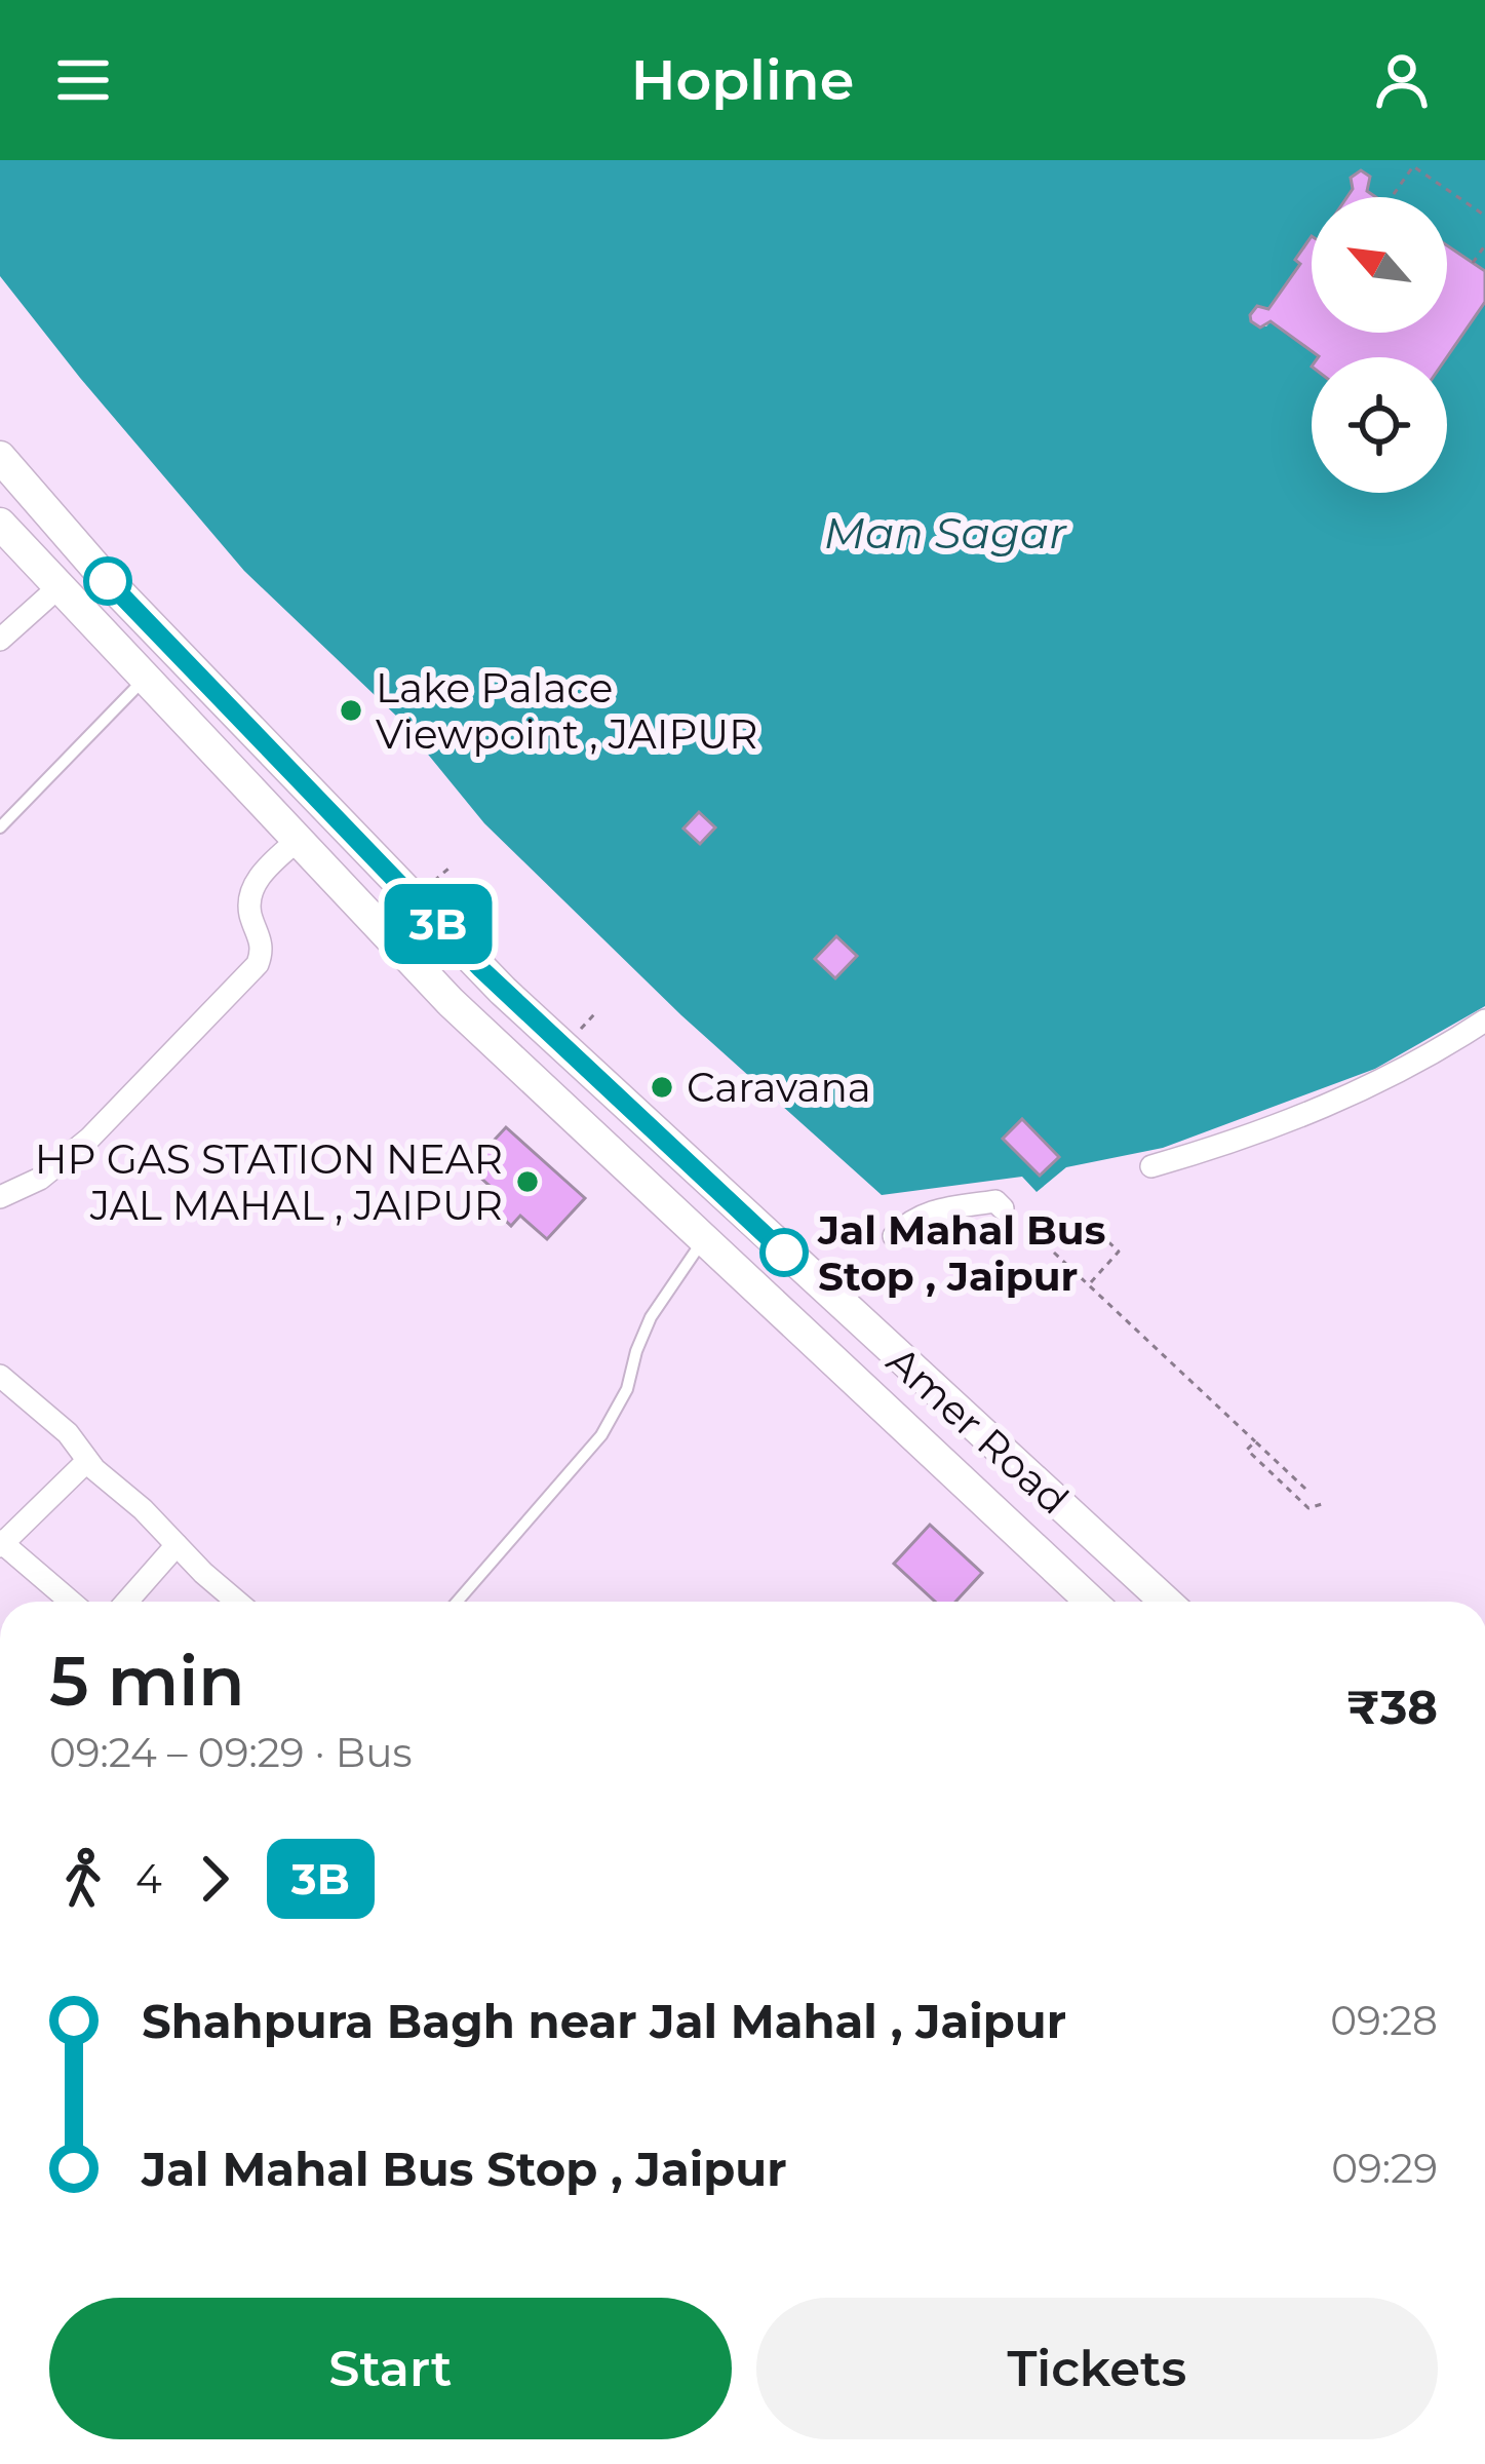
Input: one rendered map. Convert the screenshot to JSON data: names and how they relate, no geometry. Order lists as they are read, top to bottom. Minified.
{"streets":{"main road":["Amer Road"]},"water":["Man Sagar"],"places":["Lake Palace Viewpoint , JAIPUR","Caravana","HP GAS STATION NEAR JAL MAHAL , JAIPUR","Jal Mahal Bus Stop , Jaipur"],"lines":["bus line 3B"],"north":"top left","page":{"header":"Hopline","on_map":"3B","heading":["5 min","09:24 – 09:29 · Bus","₹38"],"legs":["4","3B"],"list":[{"name":"Shahpura Bagh near Jal Mahal , Jaipur","value":"09:28"},{"name":"Jal Mahal Bus Stop , Jaipur","value":"09:29"}],"buttons":["Start","Tickets"]}}
